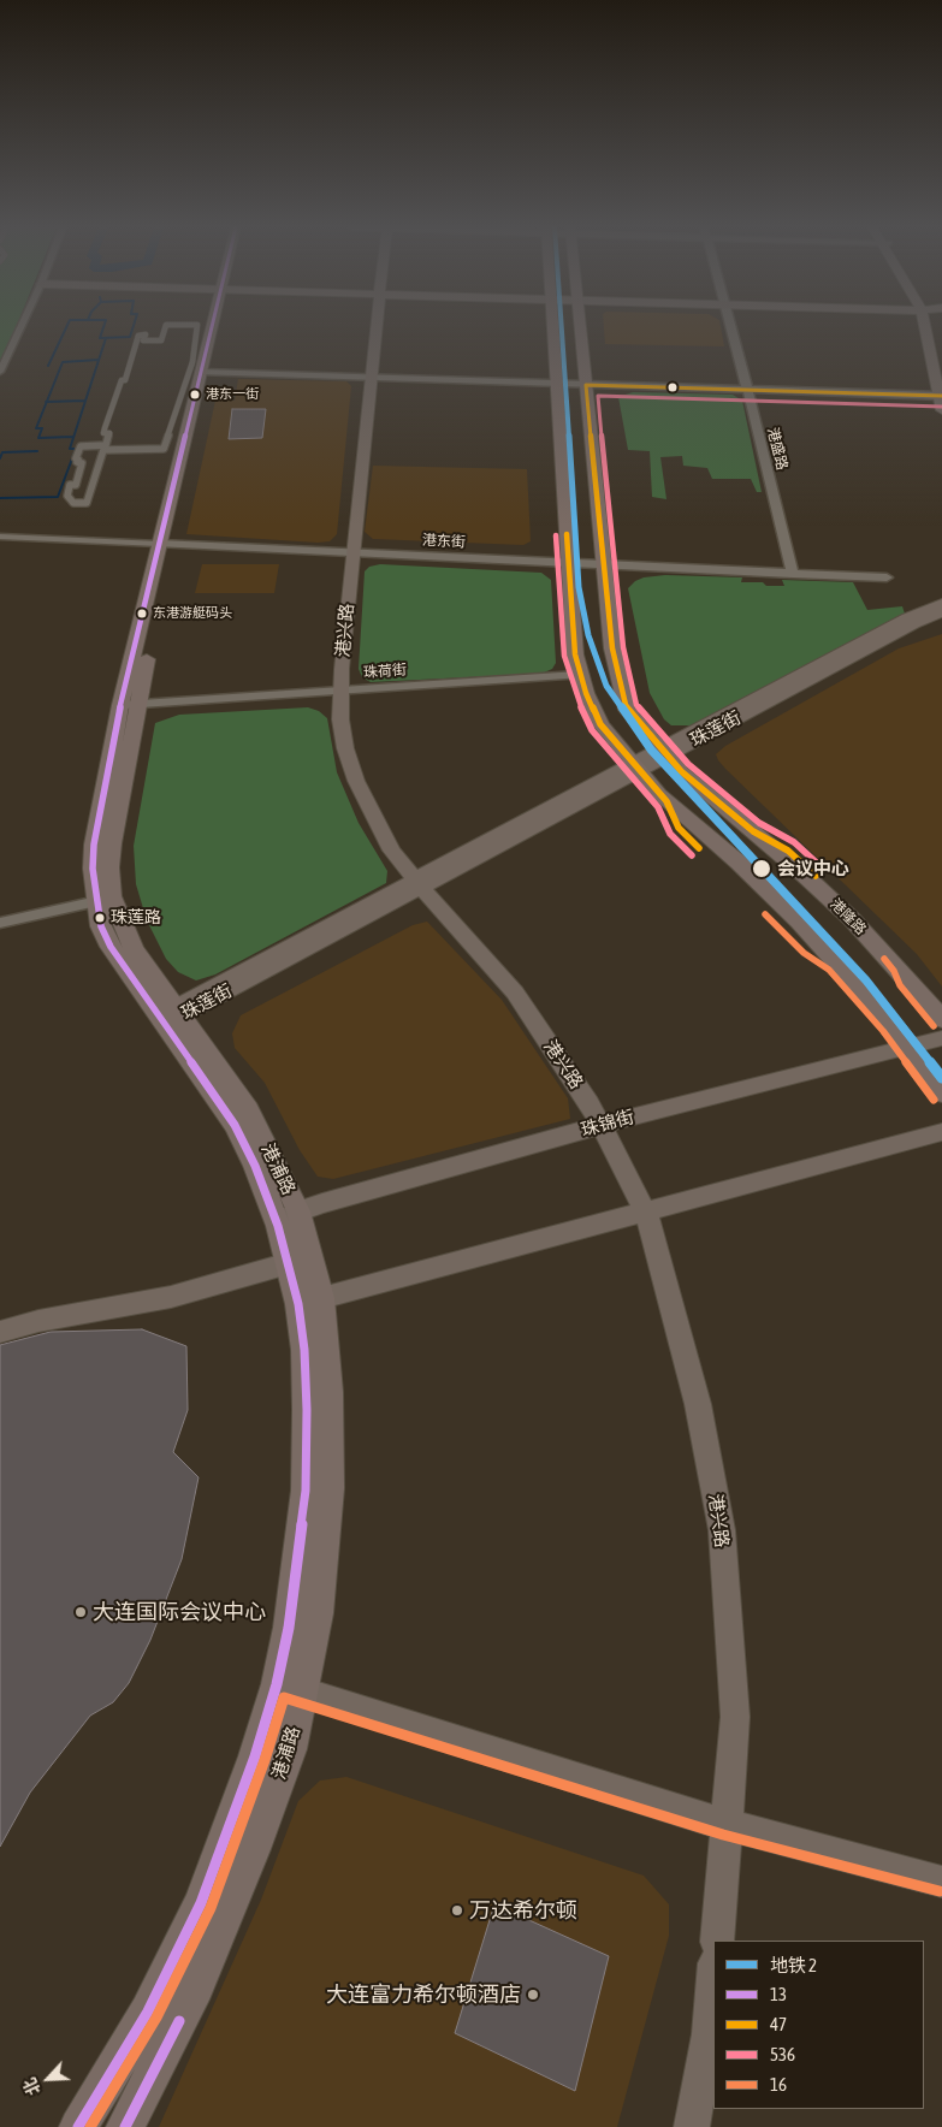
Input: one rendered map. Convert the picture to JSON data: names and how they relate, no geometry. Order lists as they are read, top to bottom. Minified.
{"streets":{"main road":["港兴路","珠莲街","港隆路","珠锦街","港浦路"],"street":["港盛路","港东街","珠荷街"]},"crossings":[["港盛路","港东街"],["港东街","港兴路"],["港东街","港隆路"],["港东街","港浦路"],["港兴路","珠荷街"],["港兴路","珠莲街"],["港兴路","珠锦街"],["珠荷街","港浦路"],["珠莲街","港隆路"],["珠莲街","港浦路"],["珠锦街","港浦路"]],"places":["港东一街","东港游艇码头","会议中心","珠莲路","大连国际会议中心","万达希尔顿","大连富力希尔顿酒店"],"lines":["metro line 2","transit line 13","transit line 47","transit line 536","transit line 16"],"legend":["地铁 2","13","47","536","16"],"north":"bottom left"}
